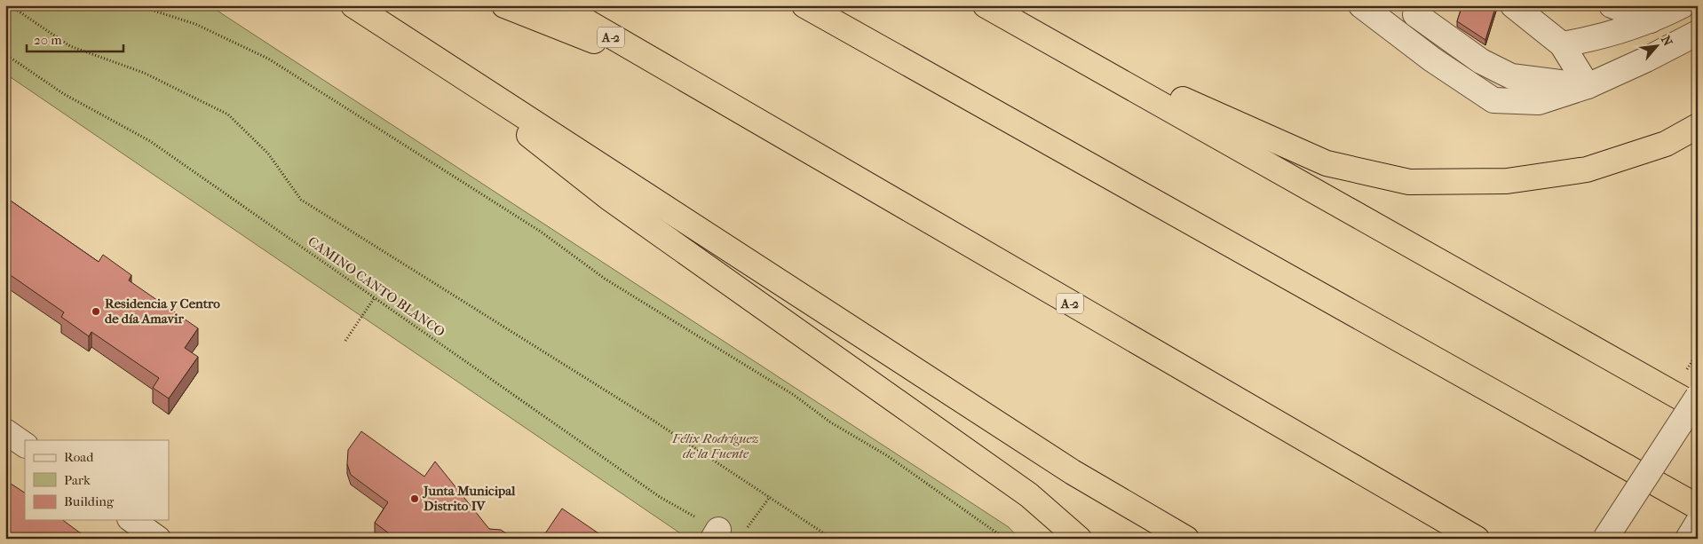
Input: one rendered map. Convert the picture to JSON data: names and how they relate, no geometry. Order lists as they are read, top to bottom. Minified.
{"streets":{"highway":["A-2"],"path":["CAMINO CANTO BLANCO"]},"parks":["Félix Rodríguez de la Fuente"],"places":["Residencia y Centro de día Amavir","Junta Municipal Distrito IV"],"legend":["Road","Park","Building"],"scale_bar":"20 m","north":"top right"}
